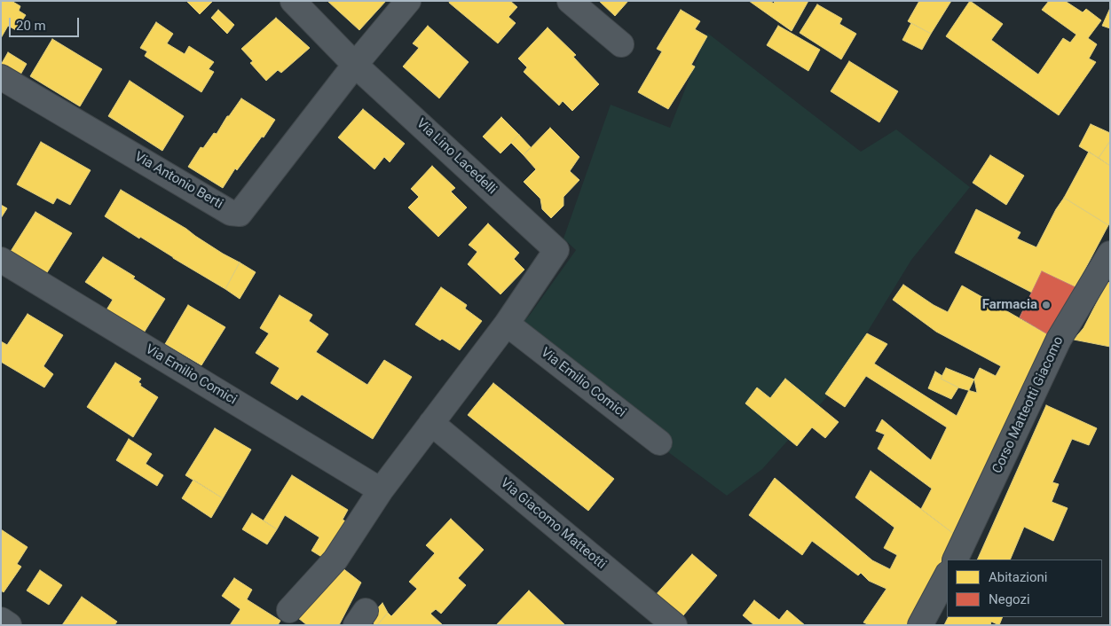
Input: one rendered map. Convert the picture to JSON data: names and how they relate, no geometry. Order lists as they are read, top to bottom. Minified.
{"streets":{"street":["Via Lino Lacedelli","Via Antonio Berti","Via Emilio Comici","Corso Matteotti Giacomo","Via Giacomo Matteotti"]},"crossings":[["Via Lino Lacedelli","Via Antonio Berti"],["Via Lino Lacedelli","Via Emilio Comici"]],"places":["Farmacia"],"legend":["Abitazioni","Negozi"],"scale_bar":"20 m"}
